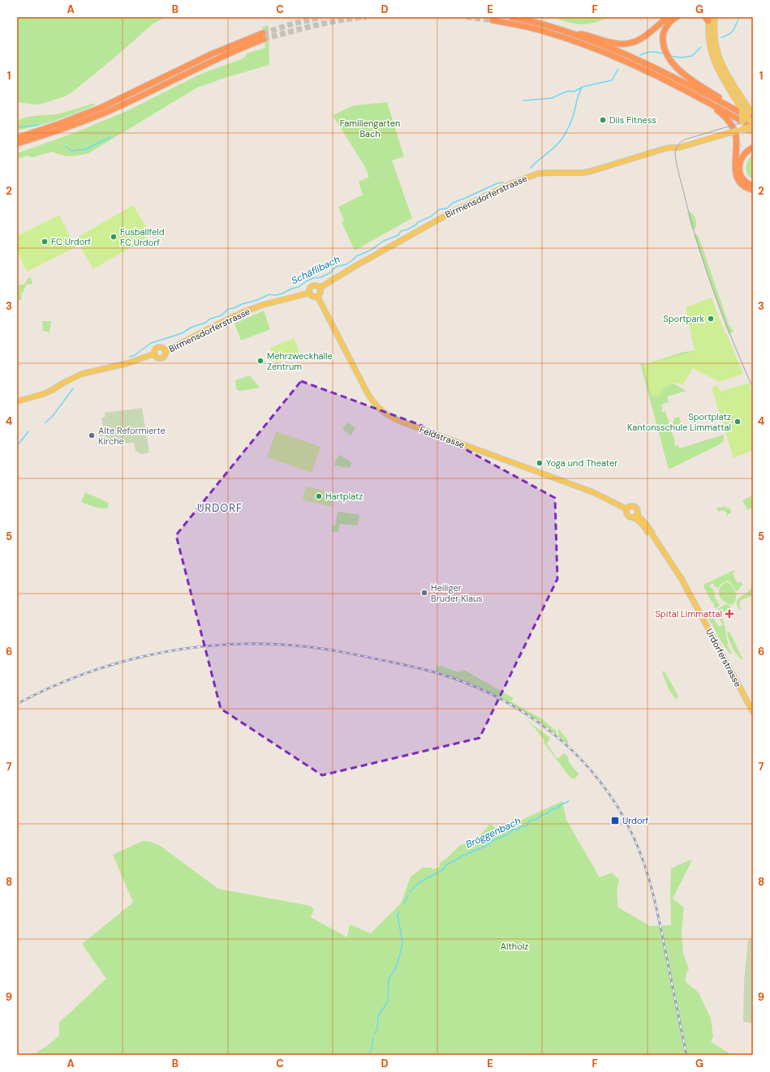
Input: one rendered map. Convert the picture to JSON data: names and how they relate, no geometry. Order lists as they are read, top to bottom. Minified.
{"streets":{"main road":["Birmensdorferstrasse","Feldstrasse","Urdorferstrasse"]},"crossings":[["Birmensdorferstrasse","Feldstrasse"],["Feldstrasse","Urdorferstrasse"]],"districts":["URDORF"],"water":["Schäflibach","Bröggenbach"],"parks":["Familiengarten Bach","Altholz"],"places":{"other":["Diis Fitness","Fusballfeld FC Urdorf","FC Urdorf","Sportpark","Mehrzweckhalle Zentrum","Sportplatz Kantonsschule Limmattal","Alte Reformierte Kirche","Yoga und Theater","Hartplatz","Heiliger Bruder Klaus"],"health":["Spital Limmattal"],"transit":["Urdorf"]},"grid":{"columns":["A","B","C","D","E","F","G"],"rows":["1","2","3","4","5","6","7","8","9"]}}
